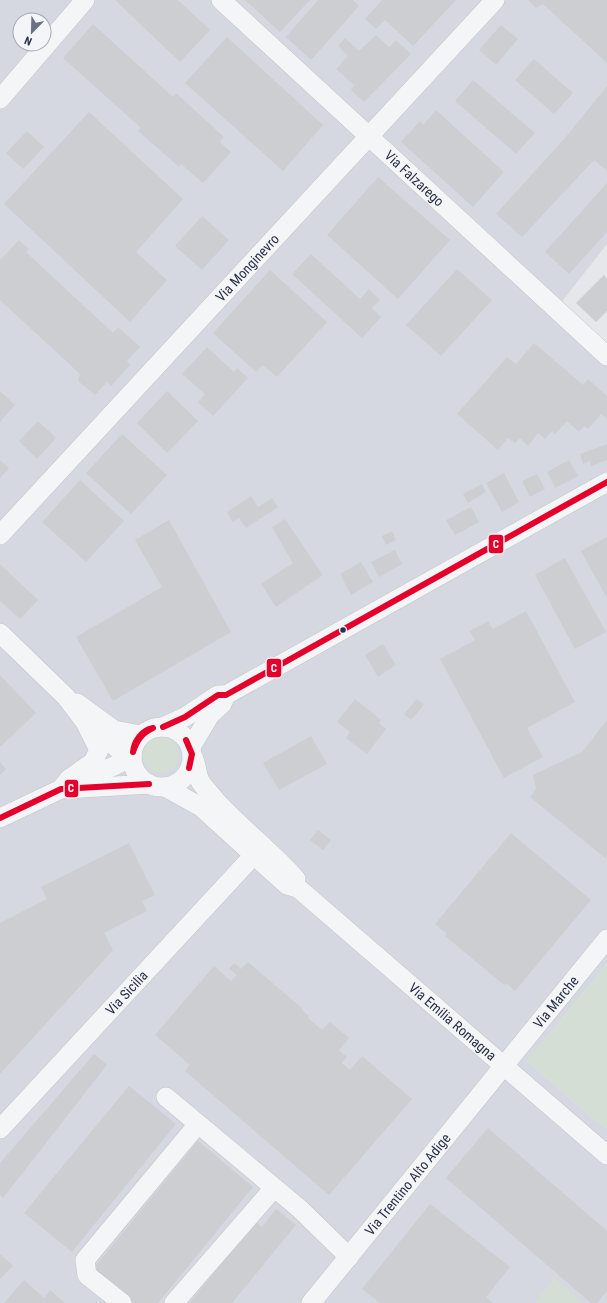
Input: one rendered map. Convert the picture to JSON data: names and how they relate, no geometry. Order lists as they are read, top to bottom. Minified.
{"streets":{"street":["Via Falzarego","Via Monginevro","Via Sicilia","Via Marche","Via Emilia Romagna","Via Trentino Alto Adige"]},"crossings":[["Via Falzarego","Via Monginevro"],["Via Sicilia","Via Emilia Romagna"],["Via Marche","Via Emilia Romagna"],["Via Marche","Via Trentino Alto Adige"],["Via Emilia Romagna","Via Trentino Alto Adige"]],"lines":["transit line C"],"north":"bottom left"}
